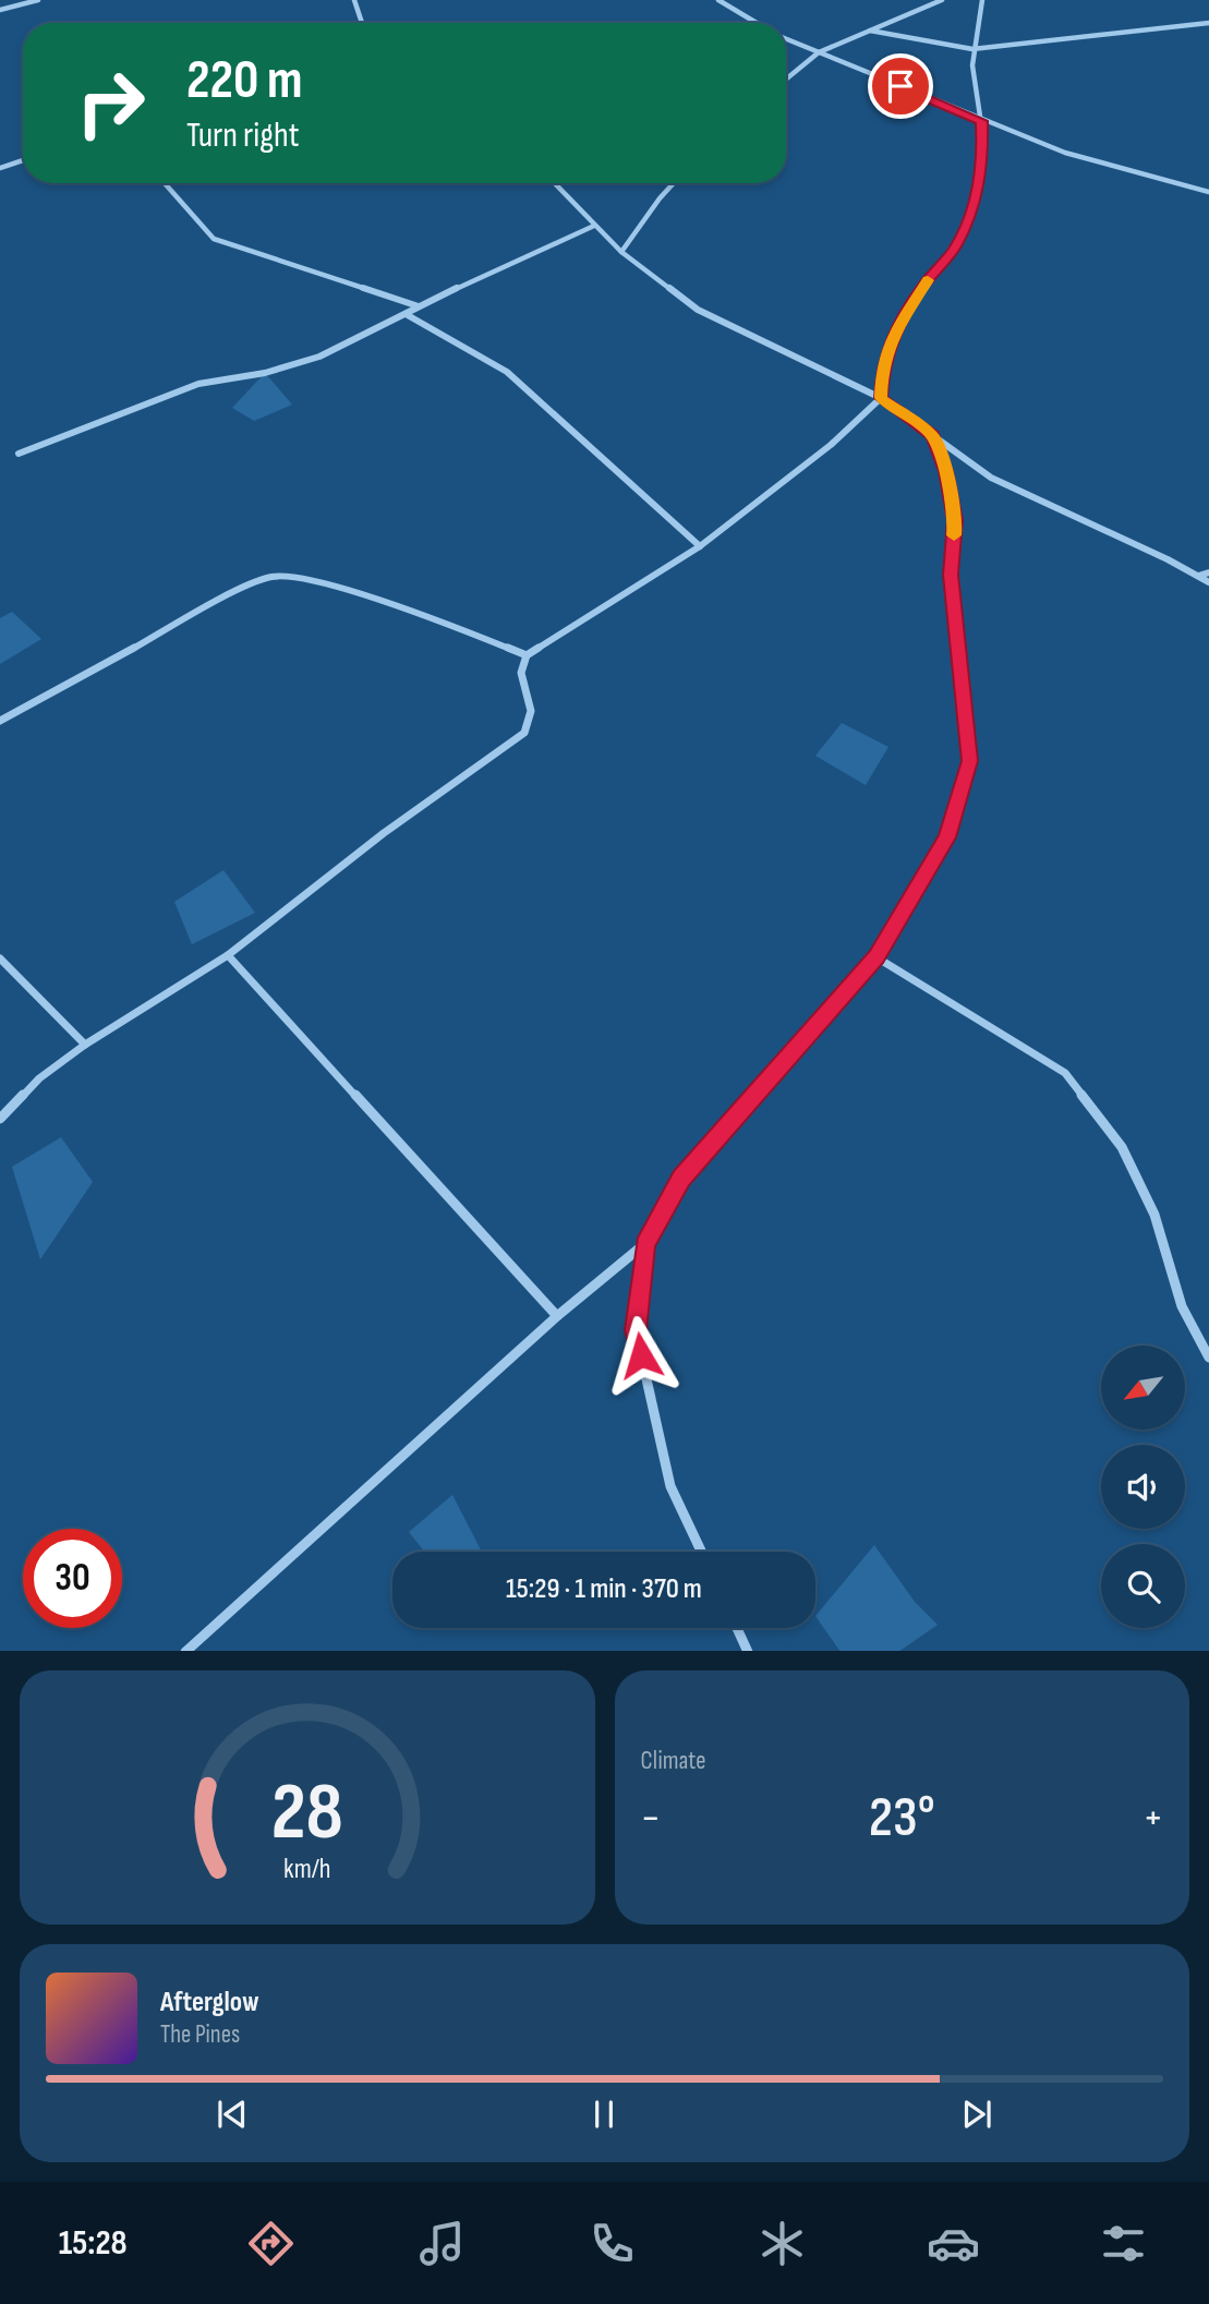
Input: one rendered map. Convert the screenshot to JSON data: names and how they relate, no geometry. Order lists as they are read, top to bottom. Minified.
{"north":"bottom left","page":{"turn":["220 m","Turn right"],"limit":"30","trip":"15:29 · 1 min · 370 m","tile":"Climate","heat":["−","23°","+"],"song":["Afterglow","The Pines"],"tabs":"15:28","gauge":["28","km/h"]}}
